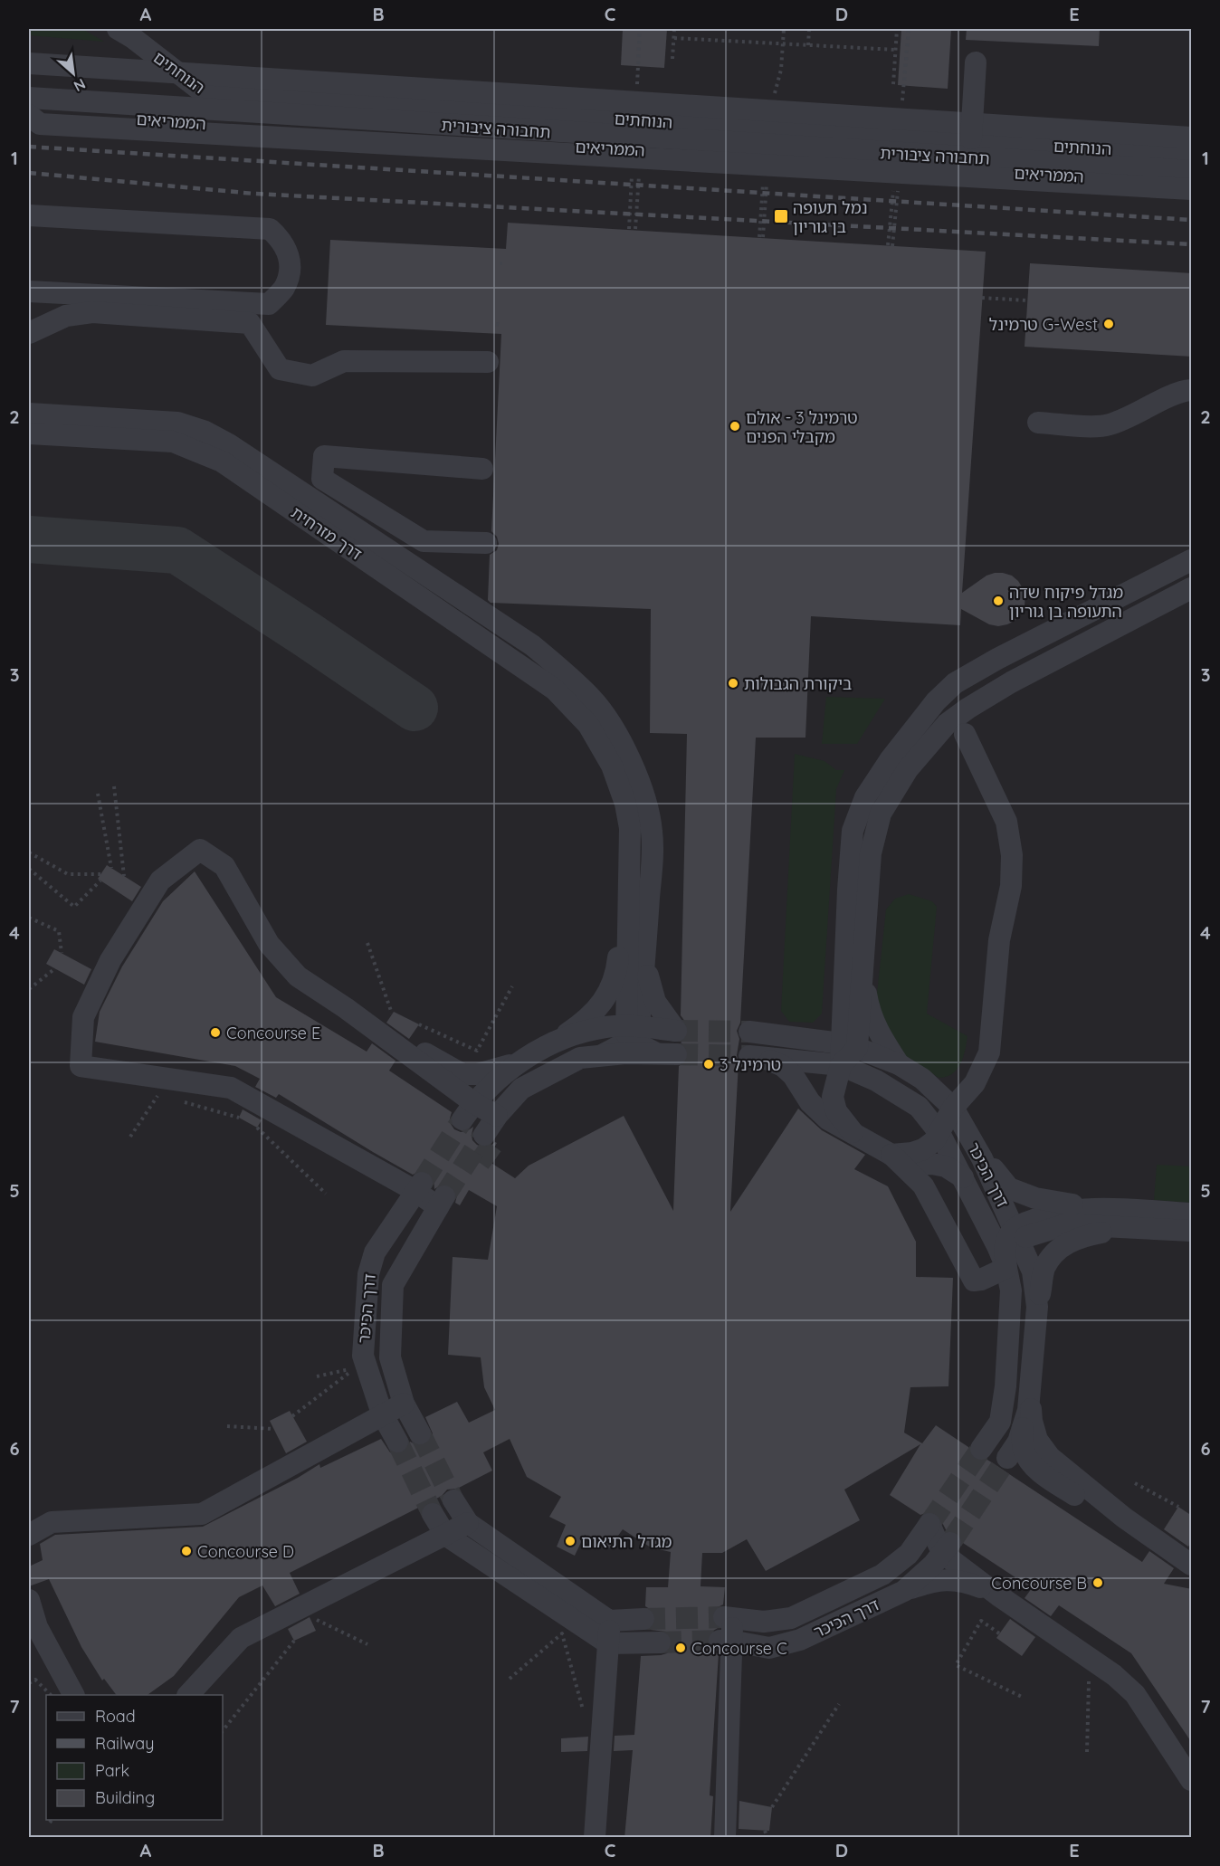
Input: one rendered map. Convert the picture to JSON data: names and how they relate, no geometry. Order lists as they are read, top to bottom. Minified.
{"streets":{"street":["הנוחתים","הממריאים","תחבורה ציבורית","דרך מזרחית","דרך הכיכר"]},"places":{"transit":["נמל תעופה בן גוריון"],"other":["טרמינל G-West","טרמינל 3 - אולם מקבלי הפנים","מגדל פיקוח שדה התעופה בן גוריון","ביקורת הגבולות","Concourse E","טרמינל 3","מגדל התיאום","Concourse D","Concourse B","Concourse C"]},"legend":["Road","Railway","Park","Building"],"north":"bottom right","grid":{"columns":["A","B","C","D","E"],"rows":["1","2","3","4","5","6","7"]}}
